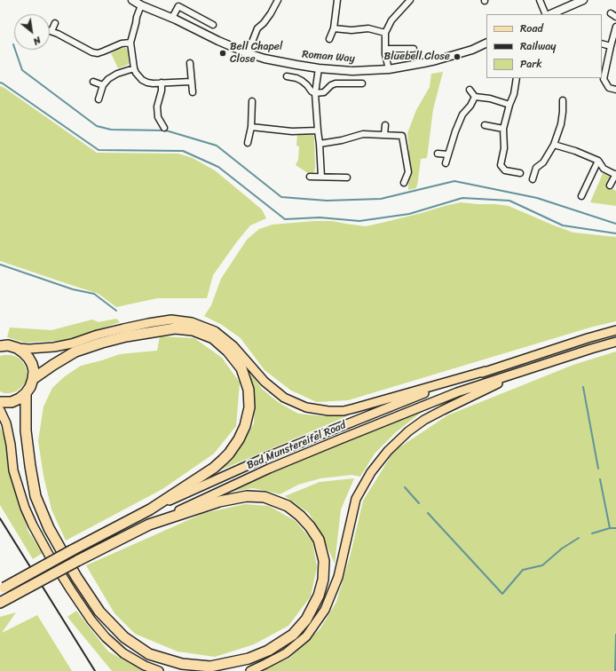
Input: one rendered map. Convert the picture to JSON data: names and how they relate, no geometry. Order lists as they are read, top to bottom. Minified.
{"streets":{"highway":["Bad Munstereifel Road"],"street":["Roman Way"]},"places":["Bell Chapel Close","Bluebell Close"],"legend":["Road","Railway","Park"],"north":"bottom right"}
